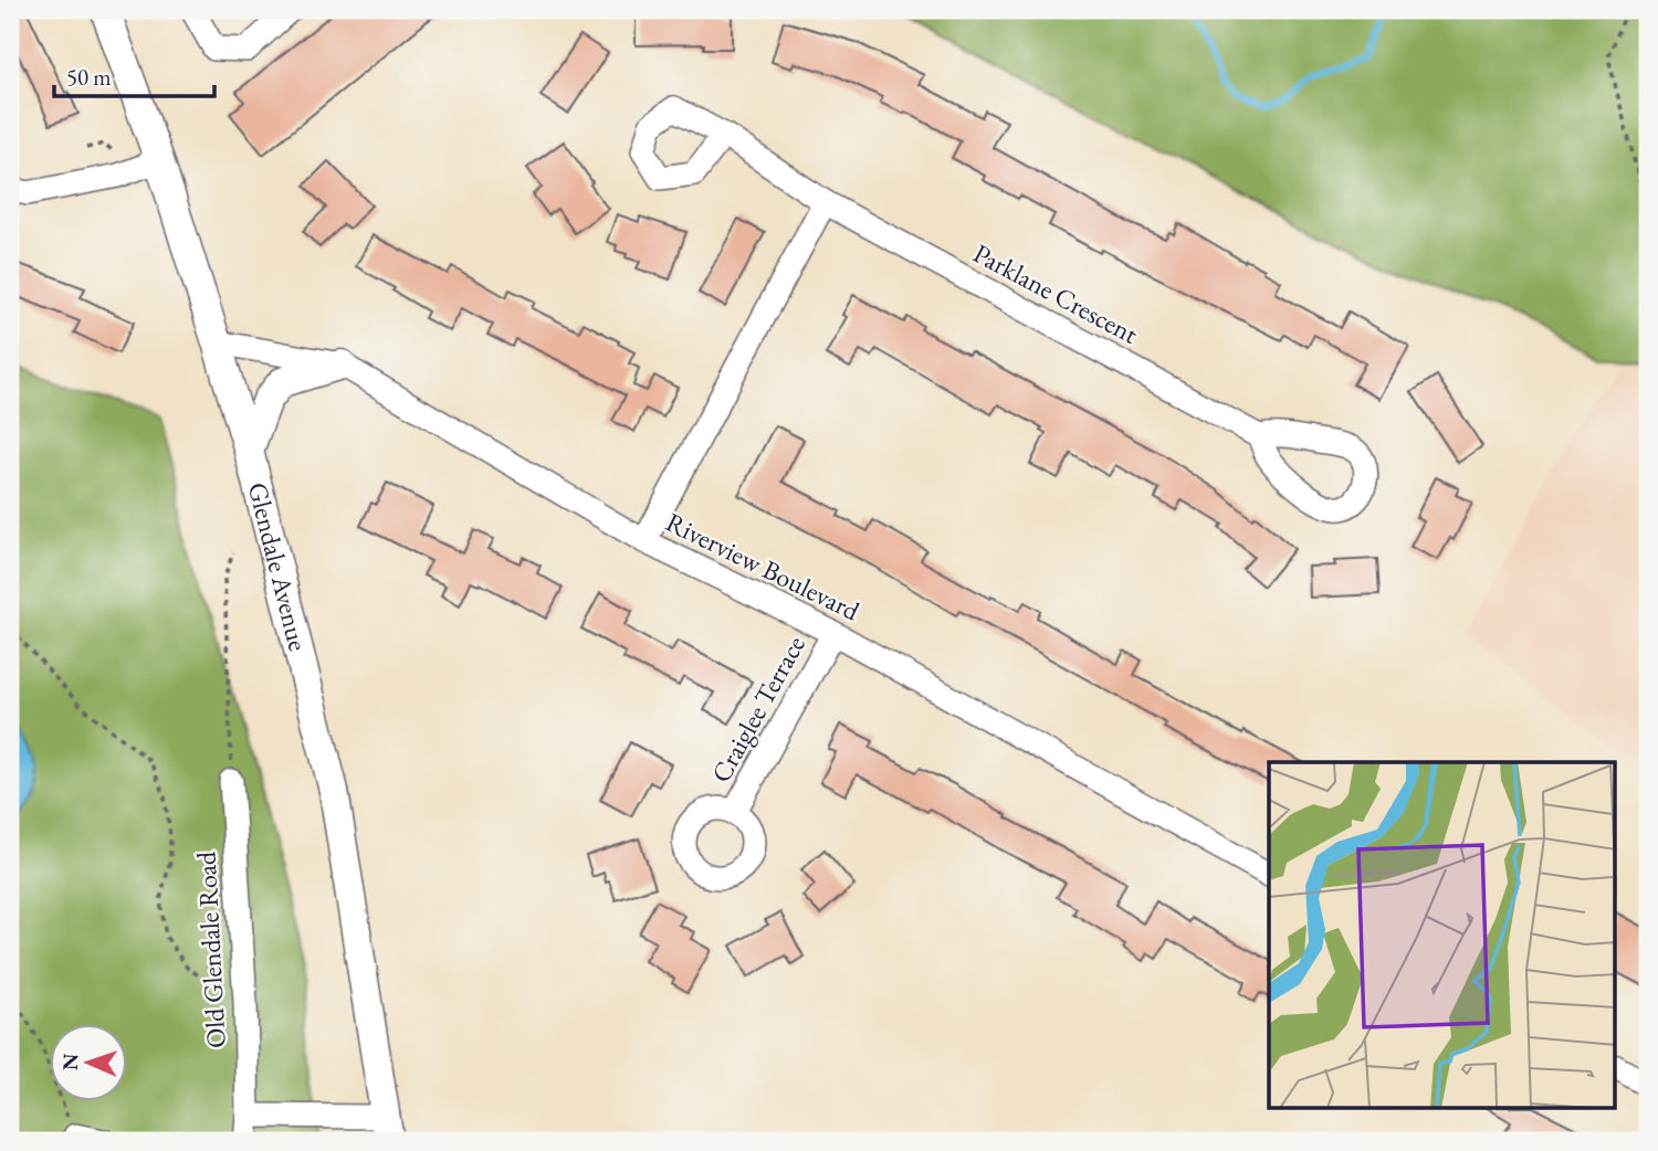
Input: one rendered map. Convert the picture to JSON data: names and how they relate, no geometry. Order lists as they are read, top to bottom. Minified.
{"streets":{"main road":["Glendale Avenue"],"street":["Parklane Crescent","Riverview Boulevard","Craiglee Terrace","Old Glendale Road"]},"crossings":[["Riverview Boulevard","Glendale Avenue"],["Riverview Boulevard","Craiglee Terrace"]],"scale_bar":"50 m","north":"left"}
